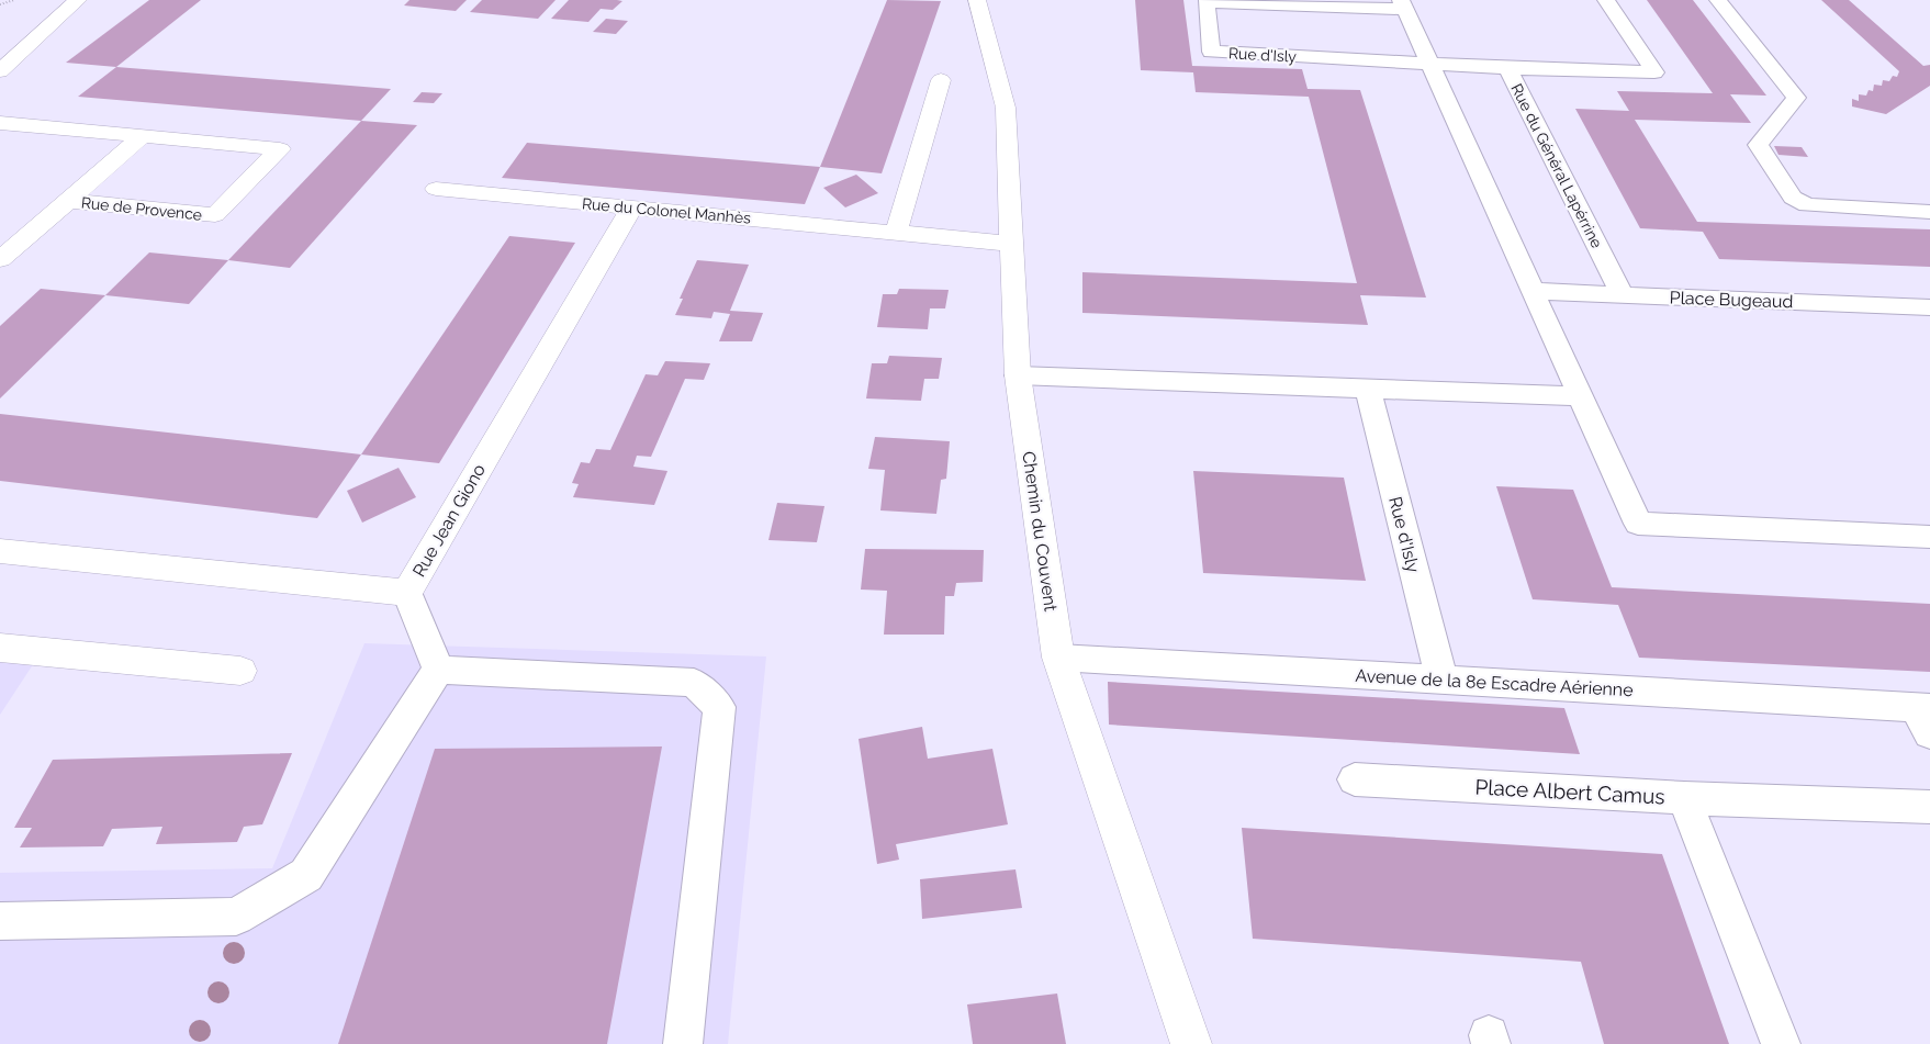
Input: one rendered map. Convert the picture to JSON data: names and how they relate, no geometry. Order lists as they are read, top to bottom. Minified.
{"streets":{"street":["Rue de Provence","Rue du Colonel Manhès","Rue Jean Giono","Chemin du Couvent"],"lane":["Rue d'Isly","Rue du Général Lapérrine","Place Bugeaud","Avenue de la 8e Escadre Aérienne","Place Albert Camus"]},"crossings":[["Rue d'Isly","Place Bugeaud"],["Rue d'Isly","Avenue de la 8e Escadre Aérienne"],["Rue du Général Lapérrine","Place Bugeaud"],["Rue du Colonel Manhès","Rue Jean Giono"],["Rue du Colonel Manhès","Chemin du Couvent"],["Chemin du Couvent","Avenue de la 8e Escadre Aérienne"]]}
